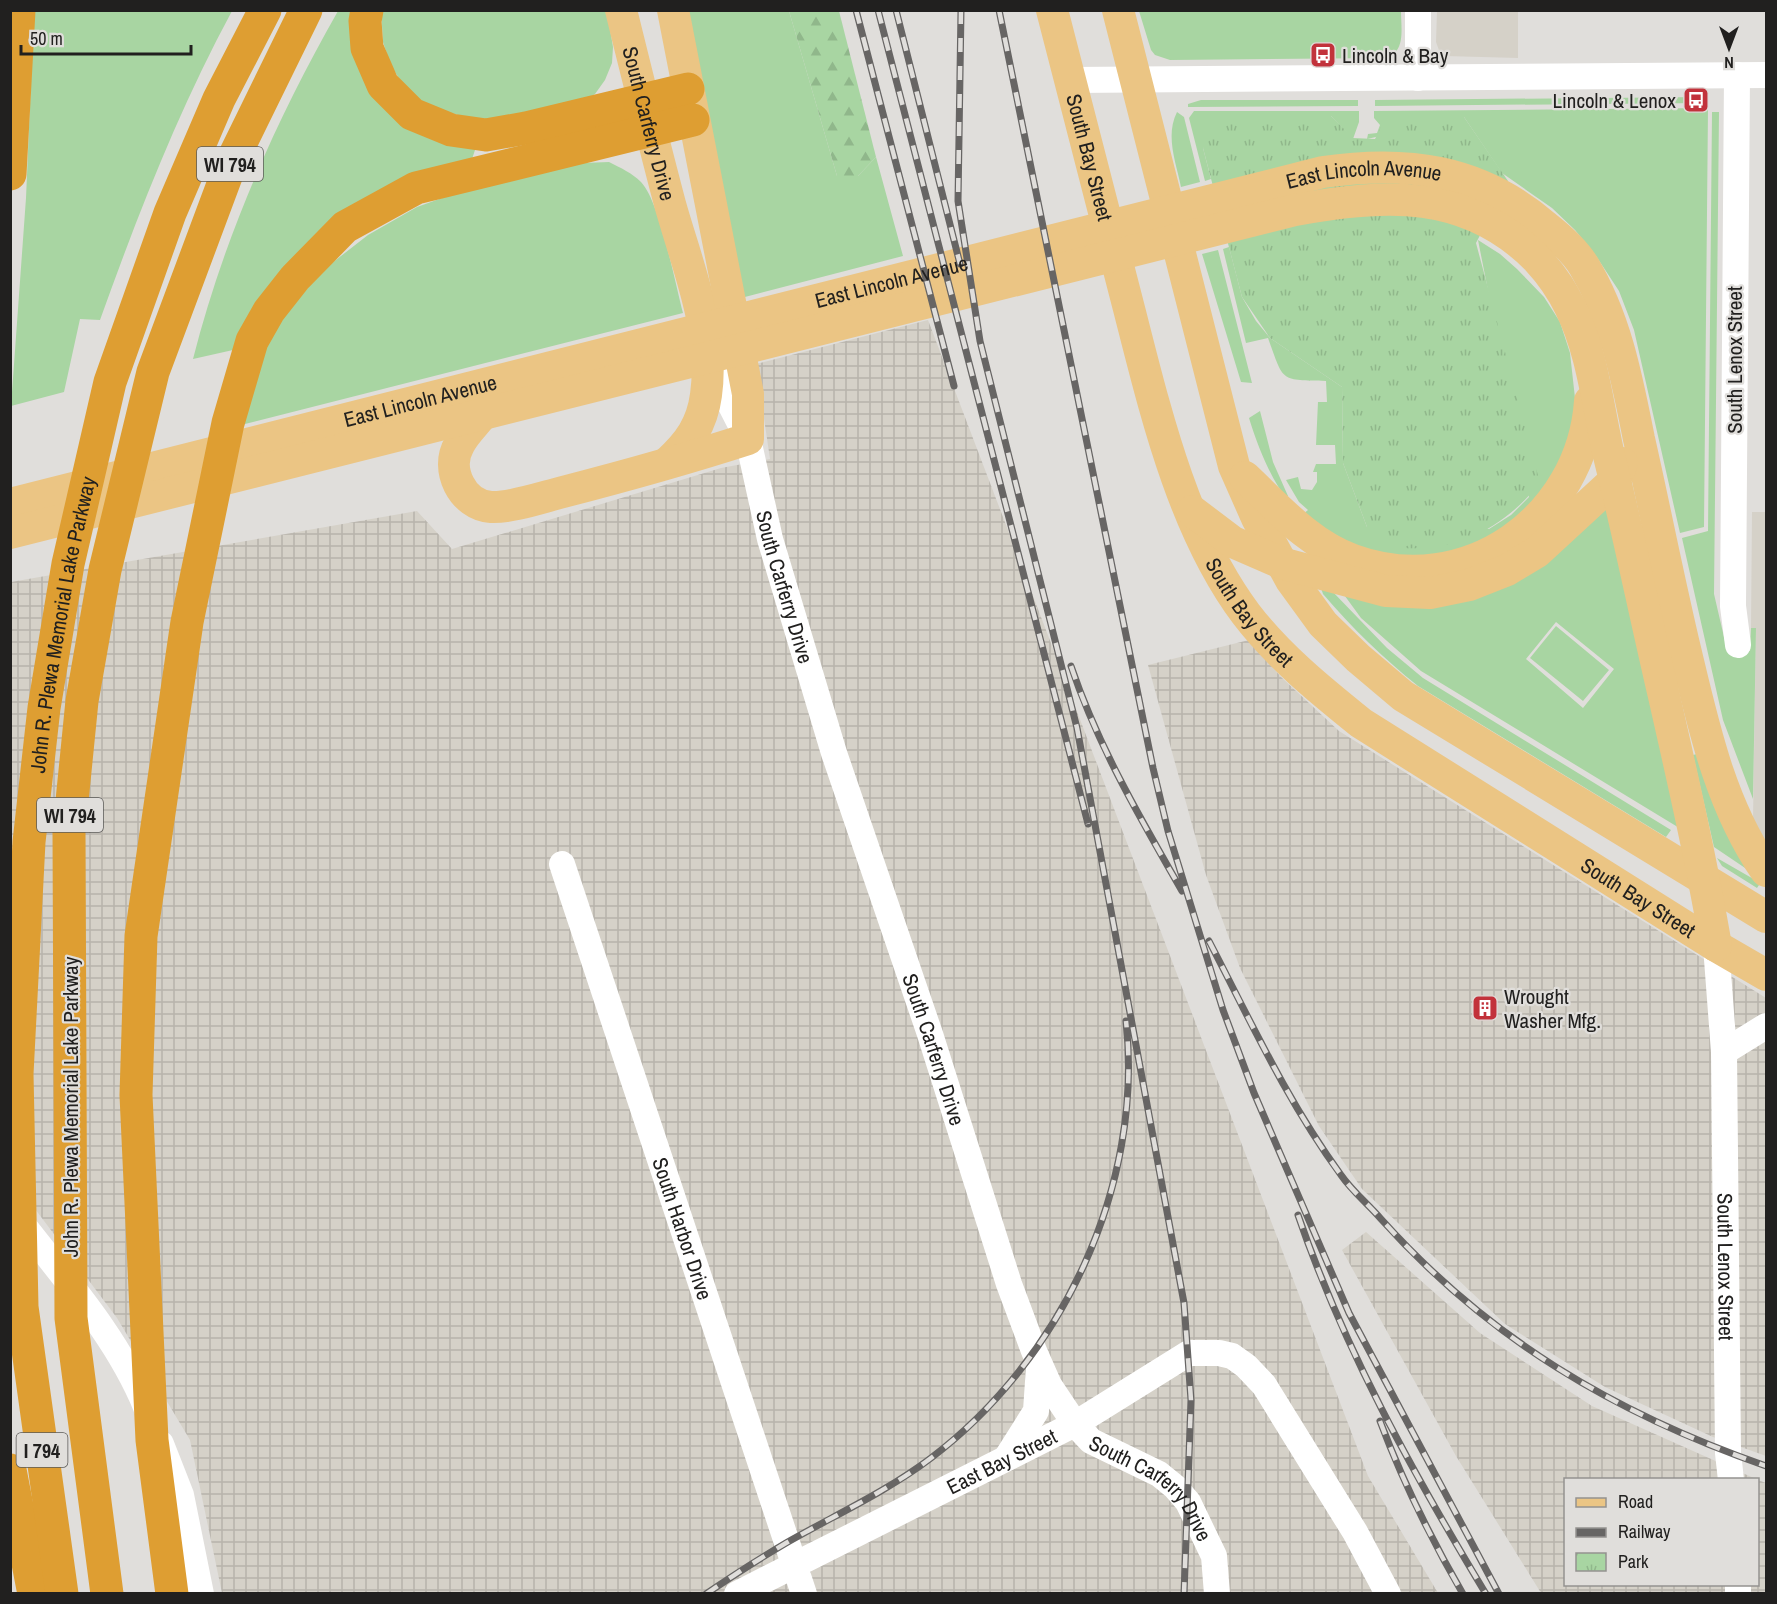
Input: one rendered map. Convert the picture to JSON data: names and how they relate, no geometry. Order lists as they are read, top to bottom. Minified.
{"streets":{"highway":["WI 794","John R. Plewa Memorial Lake Parkway","I 794"],"main road":["South Carferry Drive","South Bay Street","East Lincoln Avenue"],"street":["South Lenox Street","South Harbor Drive","East Bay Street"]},"crossings":[["South Carferry Drive","East Bay Street"],["South Bay Street","East Lincoln Avenue"],["South Bay Street","South Lenox Street"],["East Lincoln Avenue","South Lenox Street"],["South Harbor Drive","East Bay Street"]],"places":{"bus stop":["Lincoln & Bay","Lincoln & Lenox"],"building":["Wrought Washer Mfg."]},"legend":["Road","Railway","Park"],"scale_bar":"50 m","north":"bottom"}
